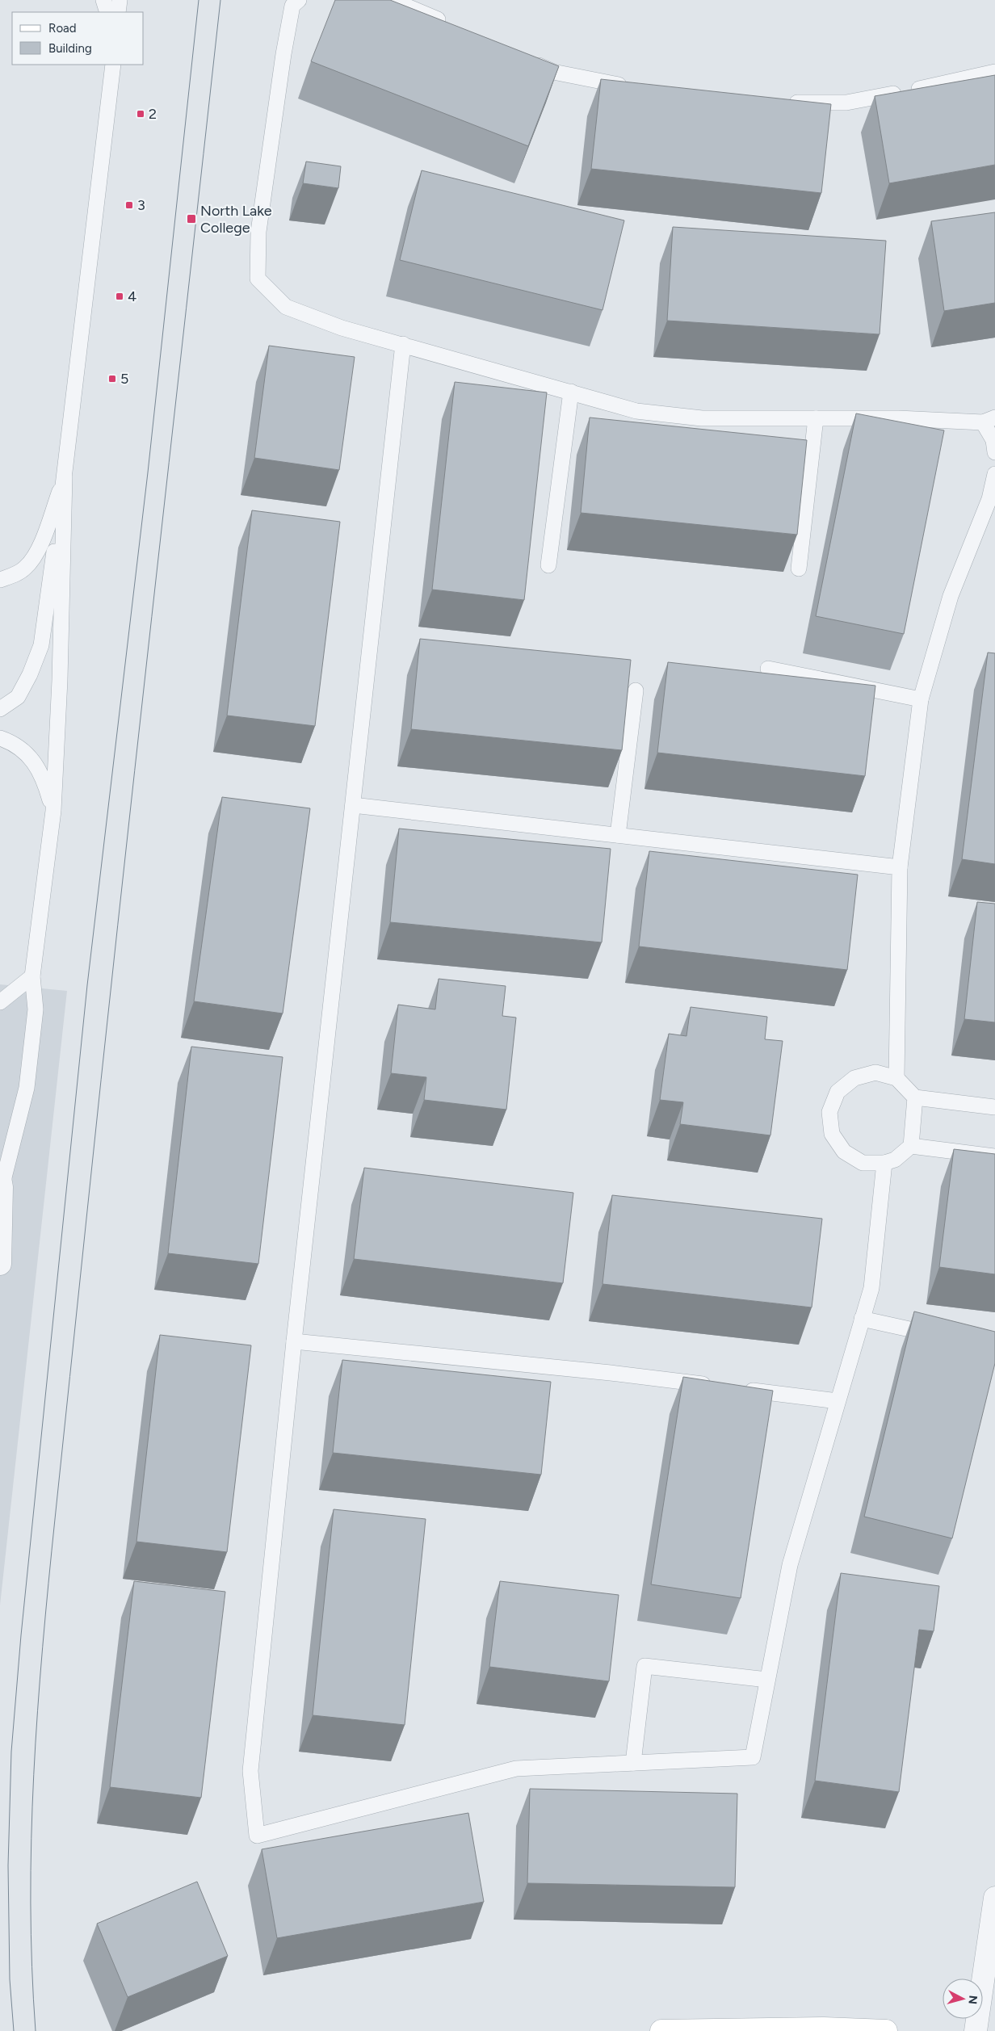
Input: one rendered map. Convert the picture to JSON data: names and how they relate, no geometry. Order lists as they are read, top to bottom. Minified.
{"places":{"transit":["2","3","North Lake College","4","5"]},"legend":["Road","Building"],"north":"right"}
